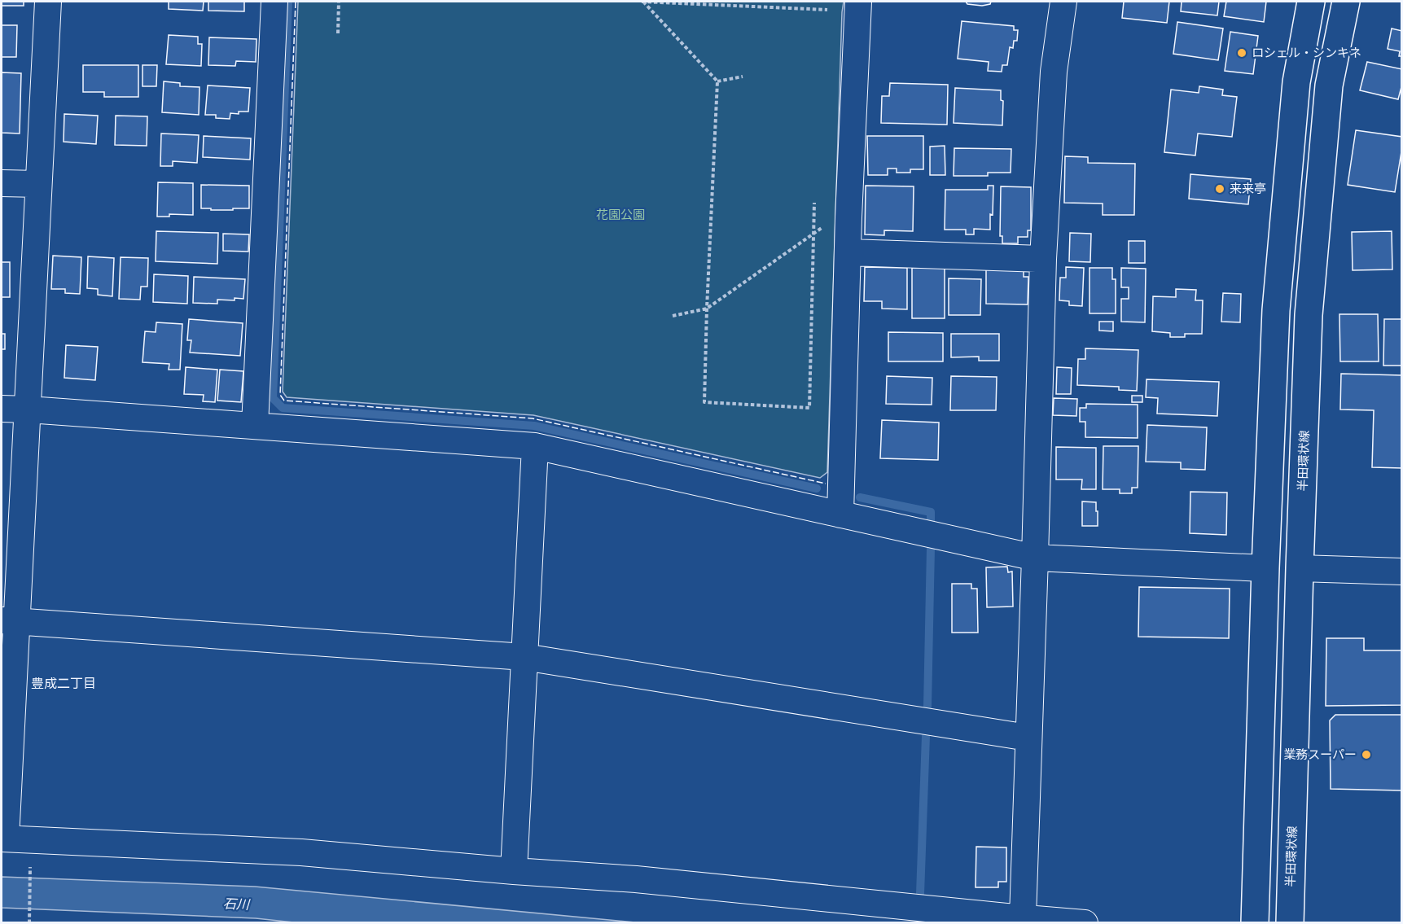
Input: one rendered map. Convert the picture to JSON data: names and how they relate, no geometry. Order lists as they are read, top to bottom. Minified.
{"streets":{"main road":["半田環状線"]},"districts":["豊成二丁目"],"water":["石川"],"parks":["花園公園"],"places":["ロシェル・シンキネ","来来亭","業務スーパー"]}
